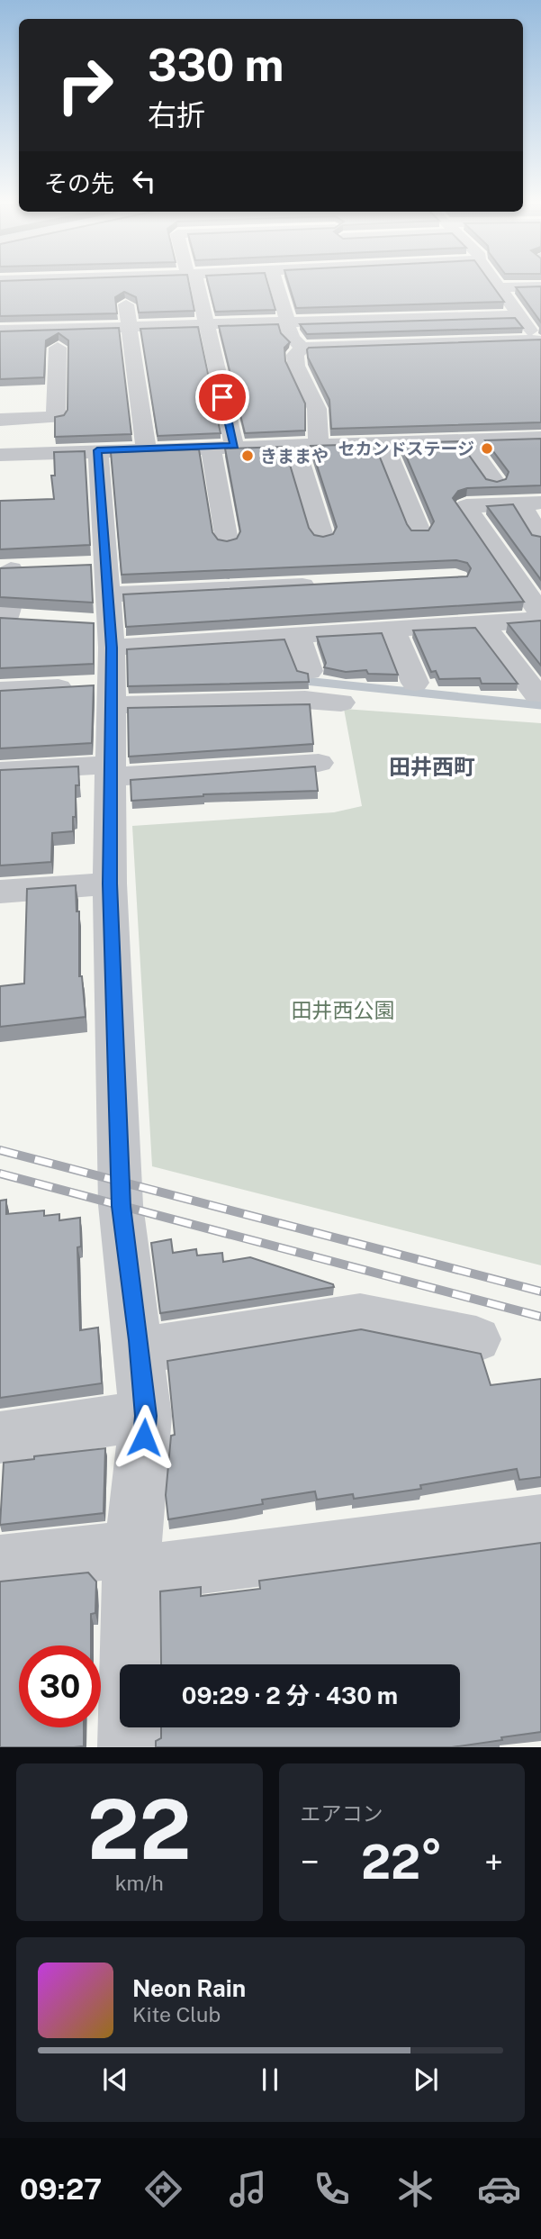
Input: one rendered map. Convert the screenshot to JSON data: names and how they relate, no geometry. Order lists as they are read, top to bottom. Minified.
{"districts":["田井西町"],"parks":["田井西公園"],"places":["セカンドステージ","きままや"],"page":{"turn":["330 m","右折"],"then":"その先","limit":"30","trip":"09:29 · 2 分 · 430 m","tile":[["22","km/h"],"エアコン"],"heat":["−","22°","+"],"song":["Neon Rain","Kite Club"],"tabs":"09:27"}}
